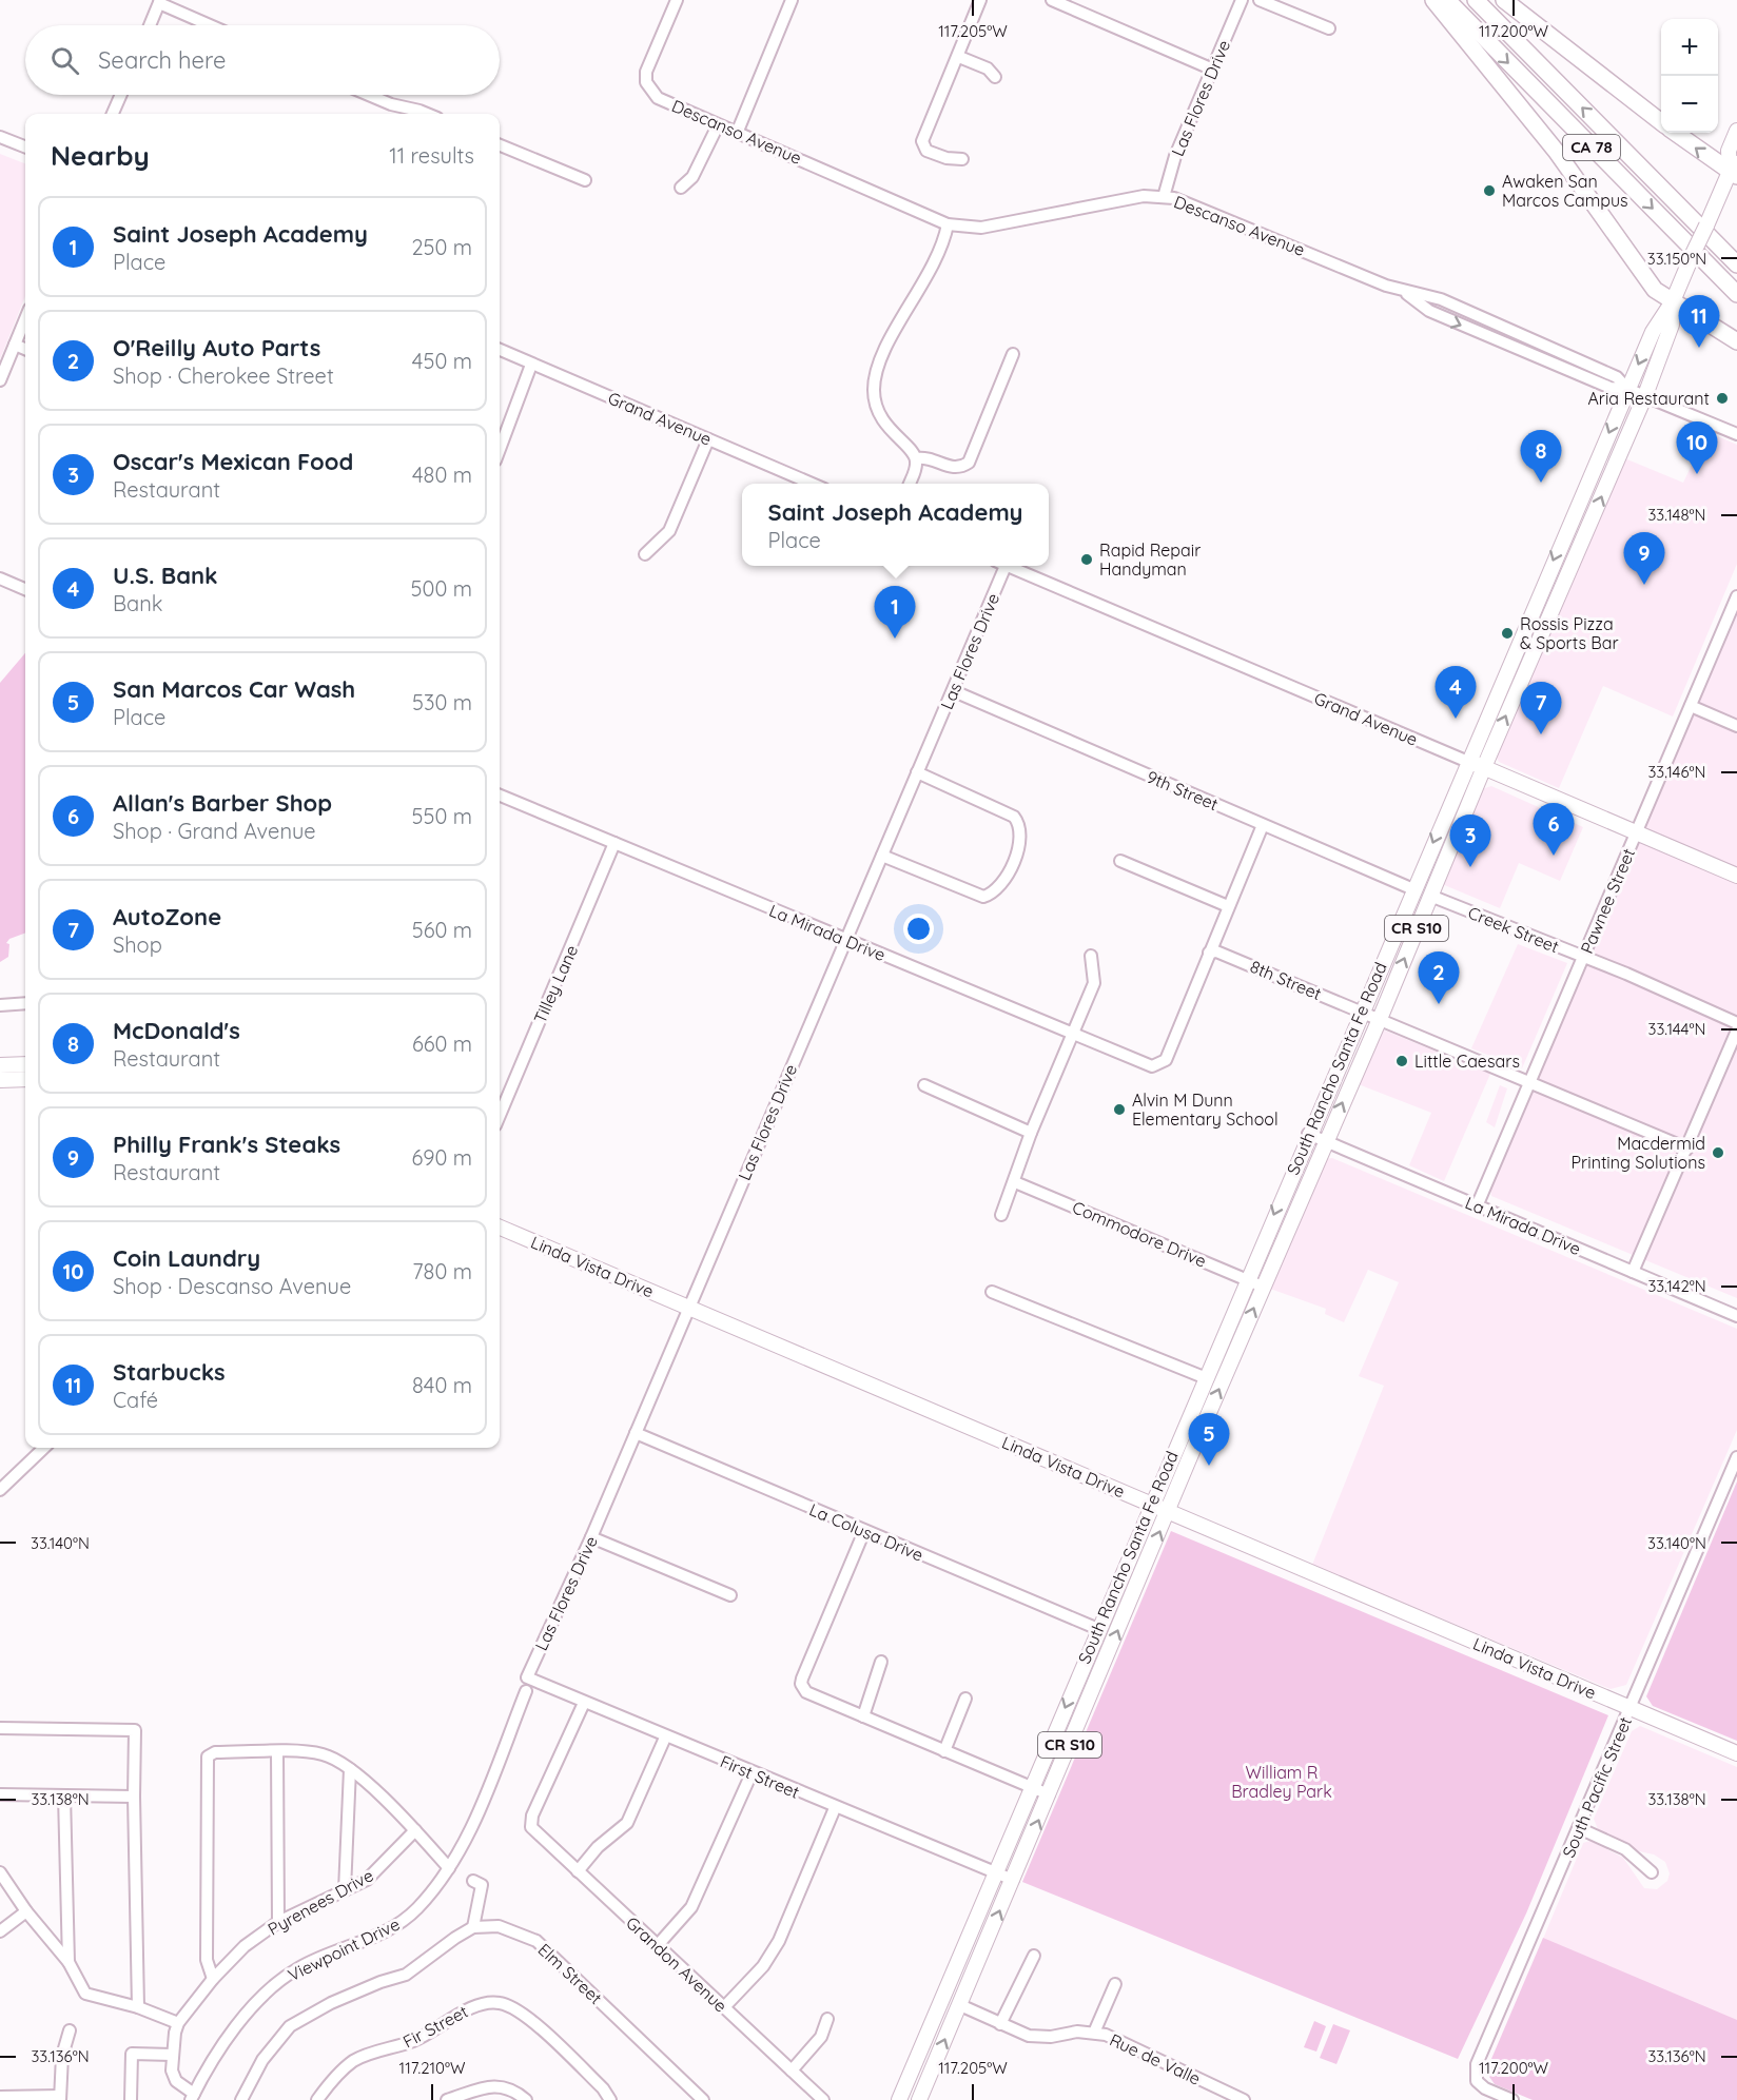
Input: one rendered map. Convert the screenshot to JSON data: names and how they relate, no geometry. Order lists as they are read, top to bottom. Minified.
{"streets":{"highway":["CA 78"],"main road":["Grand Avenue","CR S10","South Rancho Santa Fe Road","Linda Vista Drive"],"street":["Las Flores Drive","Descanso Avenue","9th Street","Pawnee Street","Creek Street","La Mirada Drive","8th Street","Tilley Lane","Commodore Drive","La Colusa Drive","First Street","South Pacific Street","Pyrenees Drive","Viewpoint Drive","Grandon Avenue","Elm Street","Fir Street","Rue de Valle"]},"crossings":[["Las Flores Drive","Descanso Avenue"],["Las Flores Drive","9th Street"],["Las Flores Drive","La Mirada Drive"],["Las Flores Drive","Linda Vista Drive"],["Las Flores Drive","La Colusa Drive"],["Las Flores Drive","First Street"],["Descanso Avenue","South Rancho Santa Fe Road"],["Grand Avenue","Pawnee Street"],["Grand Avenue","South Rancho Santa Fe Road"],["9th Street","South Rancho Santa Fe Road"],["Pawnee Street","Creek Street"],["Pawnee Street","La Mirada Drive"],["Pawnee Street","8th Street"],["CR S10","South Rancho Santa Fe Road"],["Creek Street","South Rancho Santa Fe Road"],["La Mirada Drive","8th Street"],["La Mirada Drive","Tilley Lane"],["La Mirada Drive","South Rancho Santa Fe Road"],["8th Street","South Rancho Santa Fe Road"],["South Rancho Santa Fe Road","Commodore Drive"],["South Rancho Santa Fe Road","Linda Vista Drive"],["South Rancho Santa Fe Road","La Colusa Drive"],["South Rancho Santa Fe Road","First Street"],["South Rancho Santa Fe Road","Rue de Valle"],["Linda Vista Drive","South Pacific Street"],["First Street","Grandon Avenue"],["Pyrenees Drive","Viewpoint Drive"]],"parks":["William R Bradley Park"],"places":["Awaken San Marcos Campus","Aria Restaurant","Rapid Repair Handyman","Rossis Pizza & Sports Bar","Little Caesars","Alvin M Dunn Elementary School","Macdermid Printing Solutions"],"page":{"map_buttons":["+","−"],"search":"Search here","heading":["Nearby","11 results"],"list":[{"mark":"1","name":"Saint Joseph Academy","note":"Place","value":"250 m"},{"mark":"2","name":"O'Reilly Auto Parts","note":"Shop · Cherokee Street","value":"450 m"},{"mark":"3","name":"Oscar's Mexican Food","note":"Restaurant","value":"480 m"},{"mark":"4","name":"U.S. Bank","note":"Bank","value":"500 m"},{"mark":"5","name":"San Marcos Car Wash","note":"Place","value":"530 m"},{"mark":"6","name":"Allan's Barber Shop","note":"Shop · Grand Avenue","value":"550 m"},{"mark":"7","name":"AutoZone","note":"Shop","value":"560 m"},{"mark":"8","name":"McDonald's","note":"Restaurant","value":"660 m"},{"mark":"9","name":"Philly Frank's Steaks","note":"Restaurant","value":"690 m"},{"mark":"10","name":"Coin Laundry","note":"Shop · Descanso Avenue","value":"780 m"},{"mark":"11","name":"Starbucks","note":"Café","value":"840 m"}],"pins":["11","10","8","9","1","4","7","6","3","2","5"],"popup":["Saint Joseph Academy","Place"]},"coordinates":["117.205°W","117.200°W","33.150°N","33.148°N","33.146°N","33.144°N","33.142°N","33.140°N","33.138°N","33.136°N","117.210°W"]}
